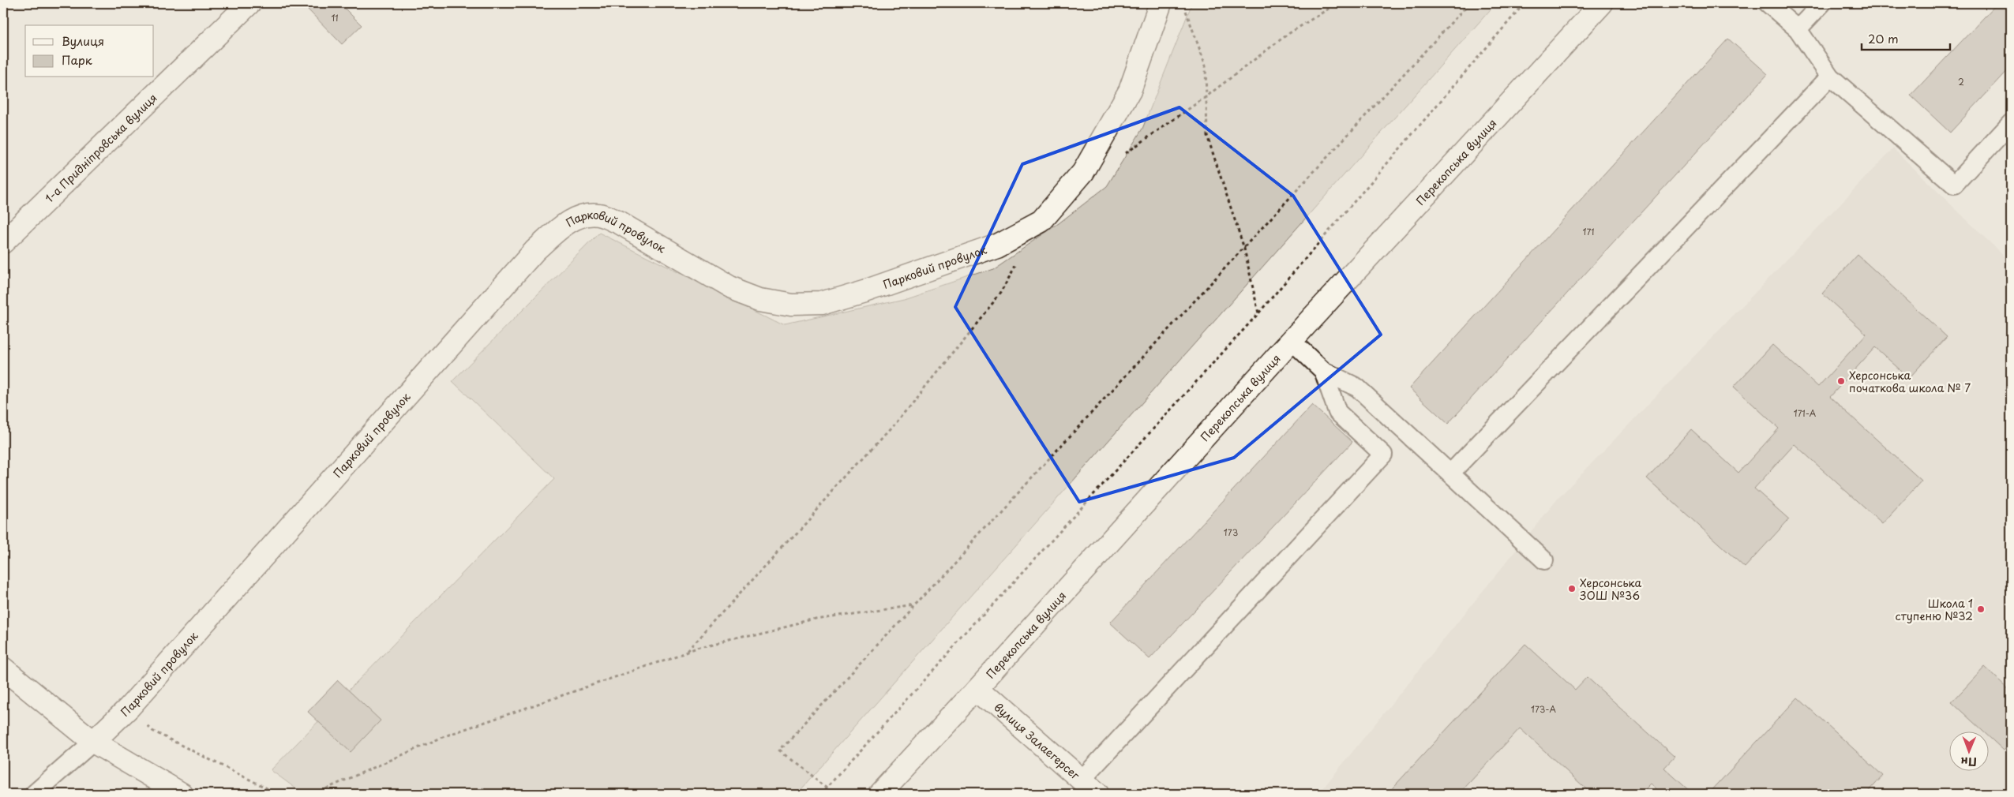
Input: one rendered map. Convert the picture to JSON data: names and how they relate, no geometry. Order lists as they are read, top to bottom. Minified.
{"streets":{"street":["1-а Придніпровська вулиця","Перекопська вулиця","Парковий провулок","вулиця Залаегерсег"]},"crossings":[["Перекопська вулиця","вулиця Залаегерсег"]],"places":["Херсонська початкова школа № 7","Херсонська ЗОШ №36","Школа 1 ступеню №32"],"house_numbers":["11","2","171","171-А","173","173-А"],"legend":["Вулиця","Парк"],"scale_bar":"20 m","north":"bottom"}
